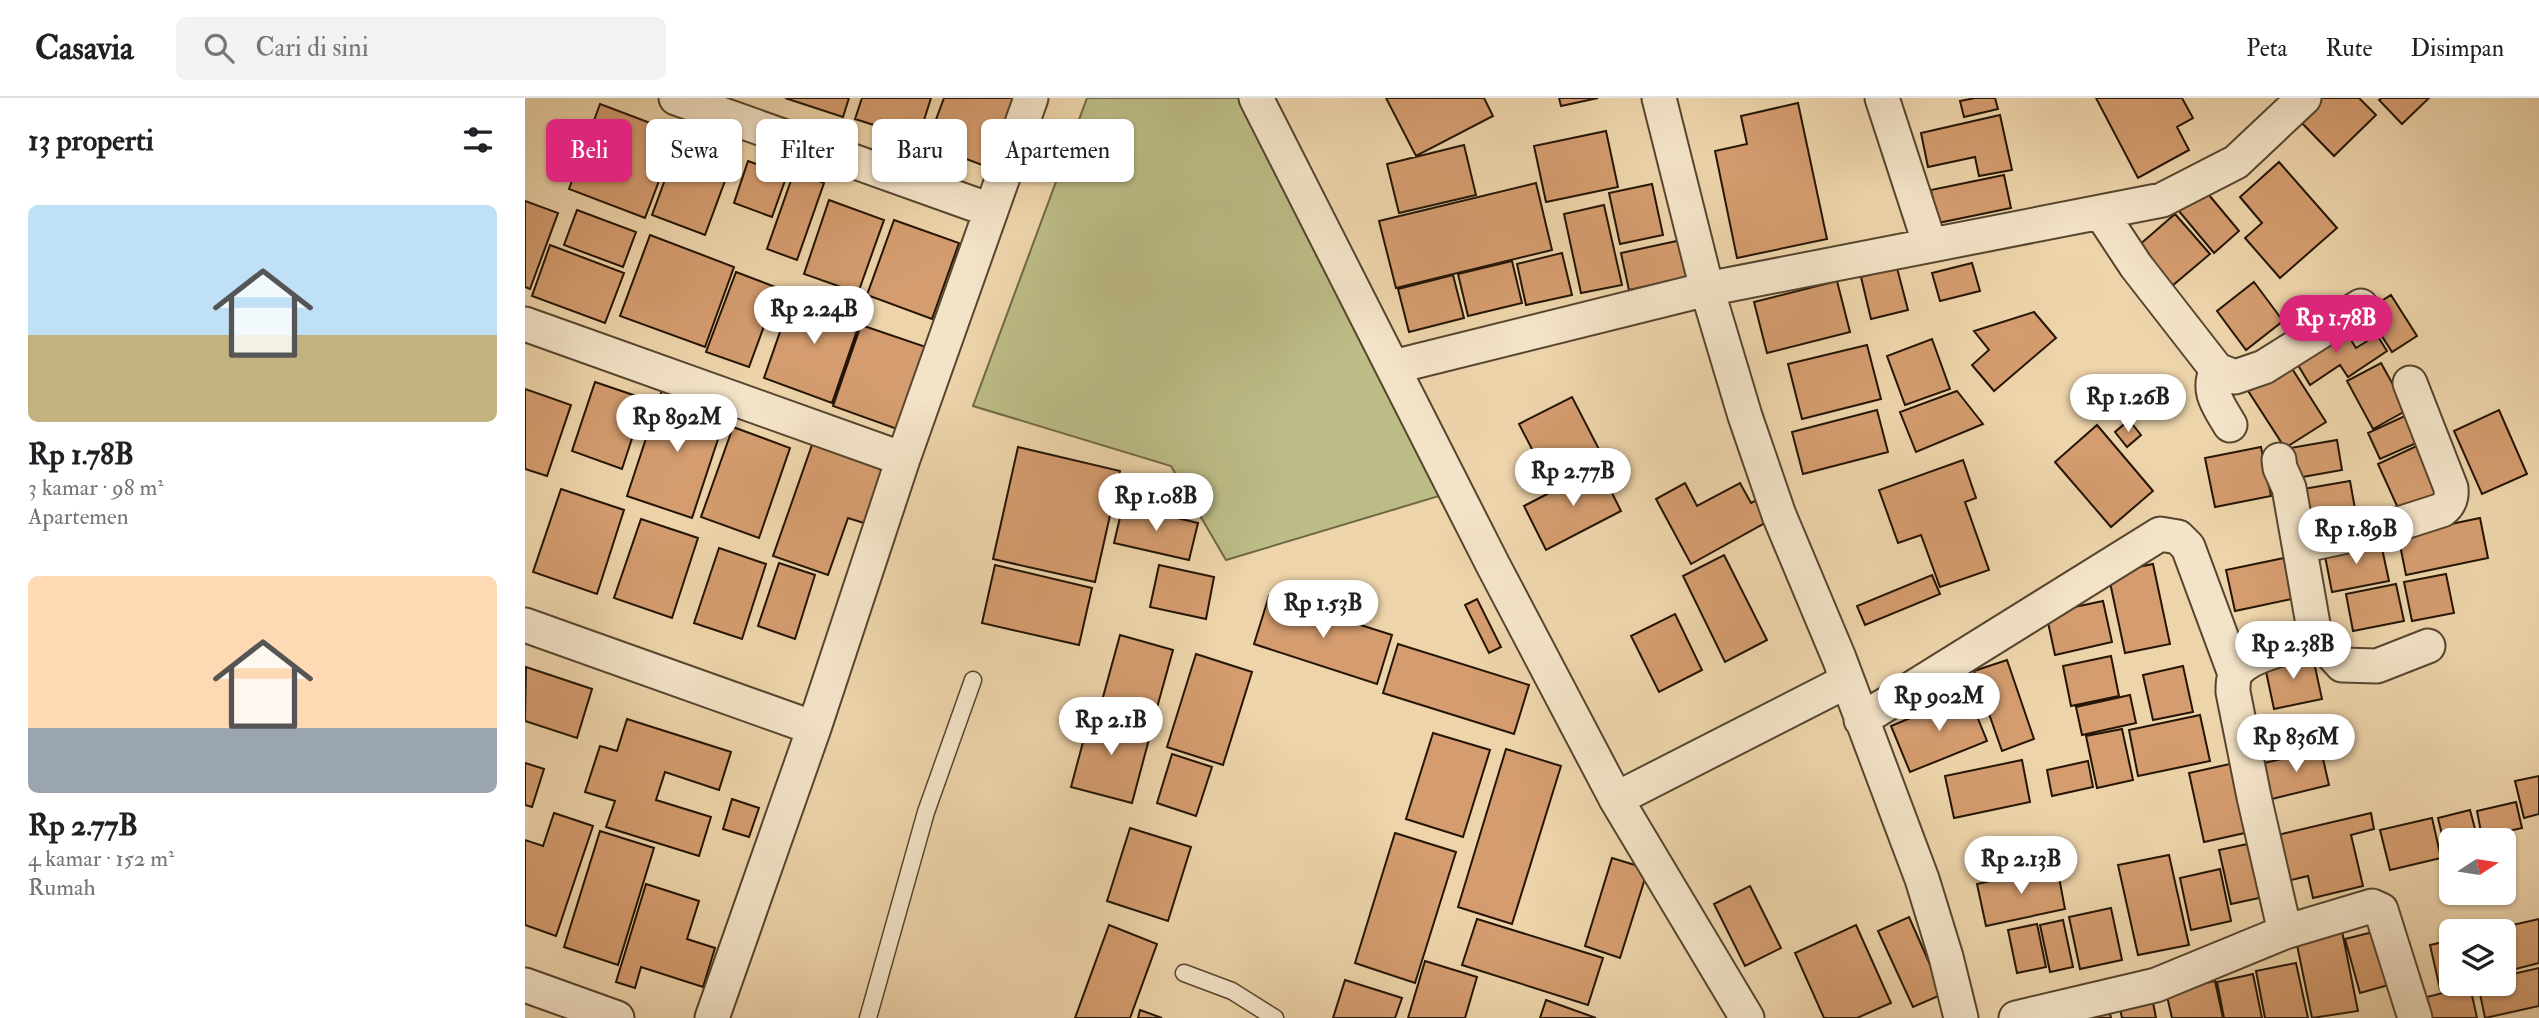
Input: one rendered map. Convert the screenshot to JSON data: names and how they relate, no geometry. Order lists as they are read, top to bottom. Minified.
{"north":"right","page":{"header":"Casavia","search":"Cari di sini","nav":["Peta","Rute","Disimpan"],"heading":"13 properti","chip":["Beli","Sewa","Filter","Baru","Apartemen"],"list":[{"name":"Rp 1.78B","note":"3 kamar · 98 m² · Apartemen"},{"name":"Rp 2.77B","note":"4 kamar · 152 m² · Rumah"}],"price":["Rp 2.24B","Rp 1.78B","Rp 1.26B","Rp 892M","Rp 2.77B","Rp 1.08B","Rp 1.89B","Rp 1.53B","Rp 2.38B","Rp 902M","Rp 2.1B","Rp 836M","Rp 2.13B"]}}
